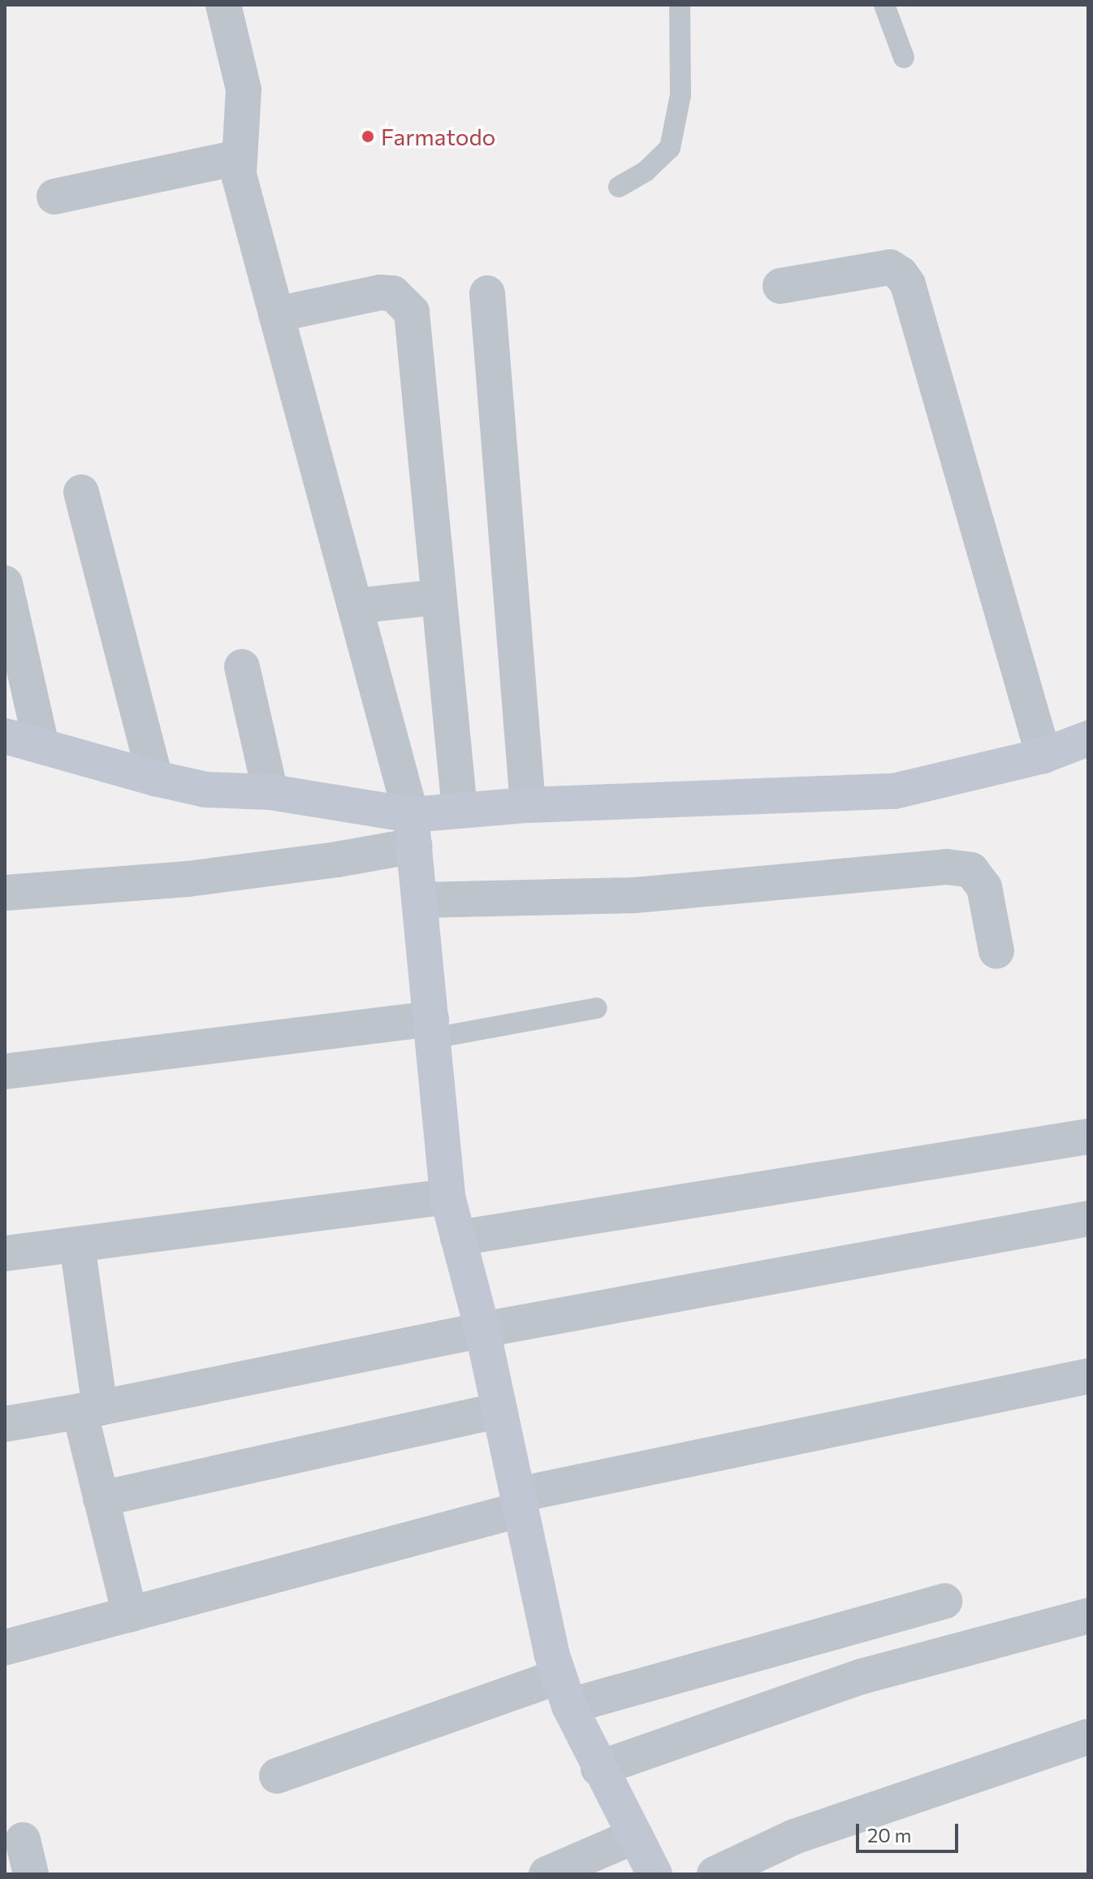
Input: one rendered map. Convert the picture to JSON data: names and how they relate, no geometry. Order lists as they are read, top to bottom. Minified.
{"places":["Farmatodo"],"scale_bar":"20 m"}
